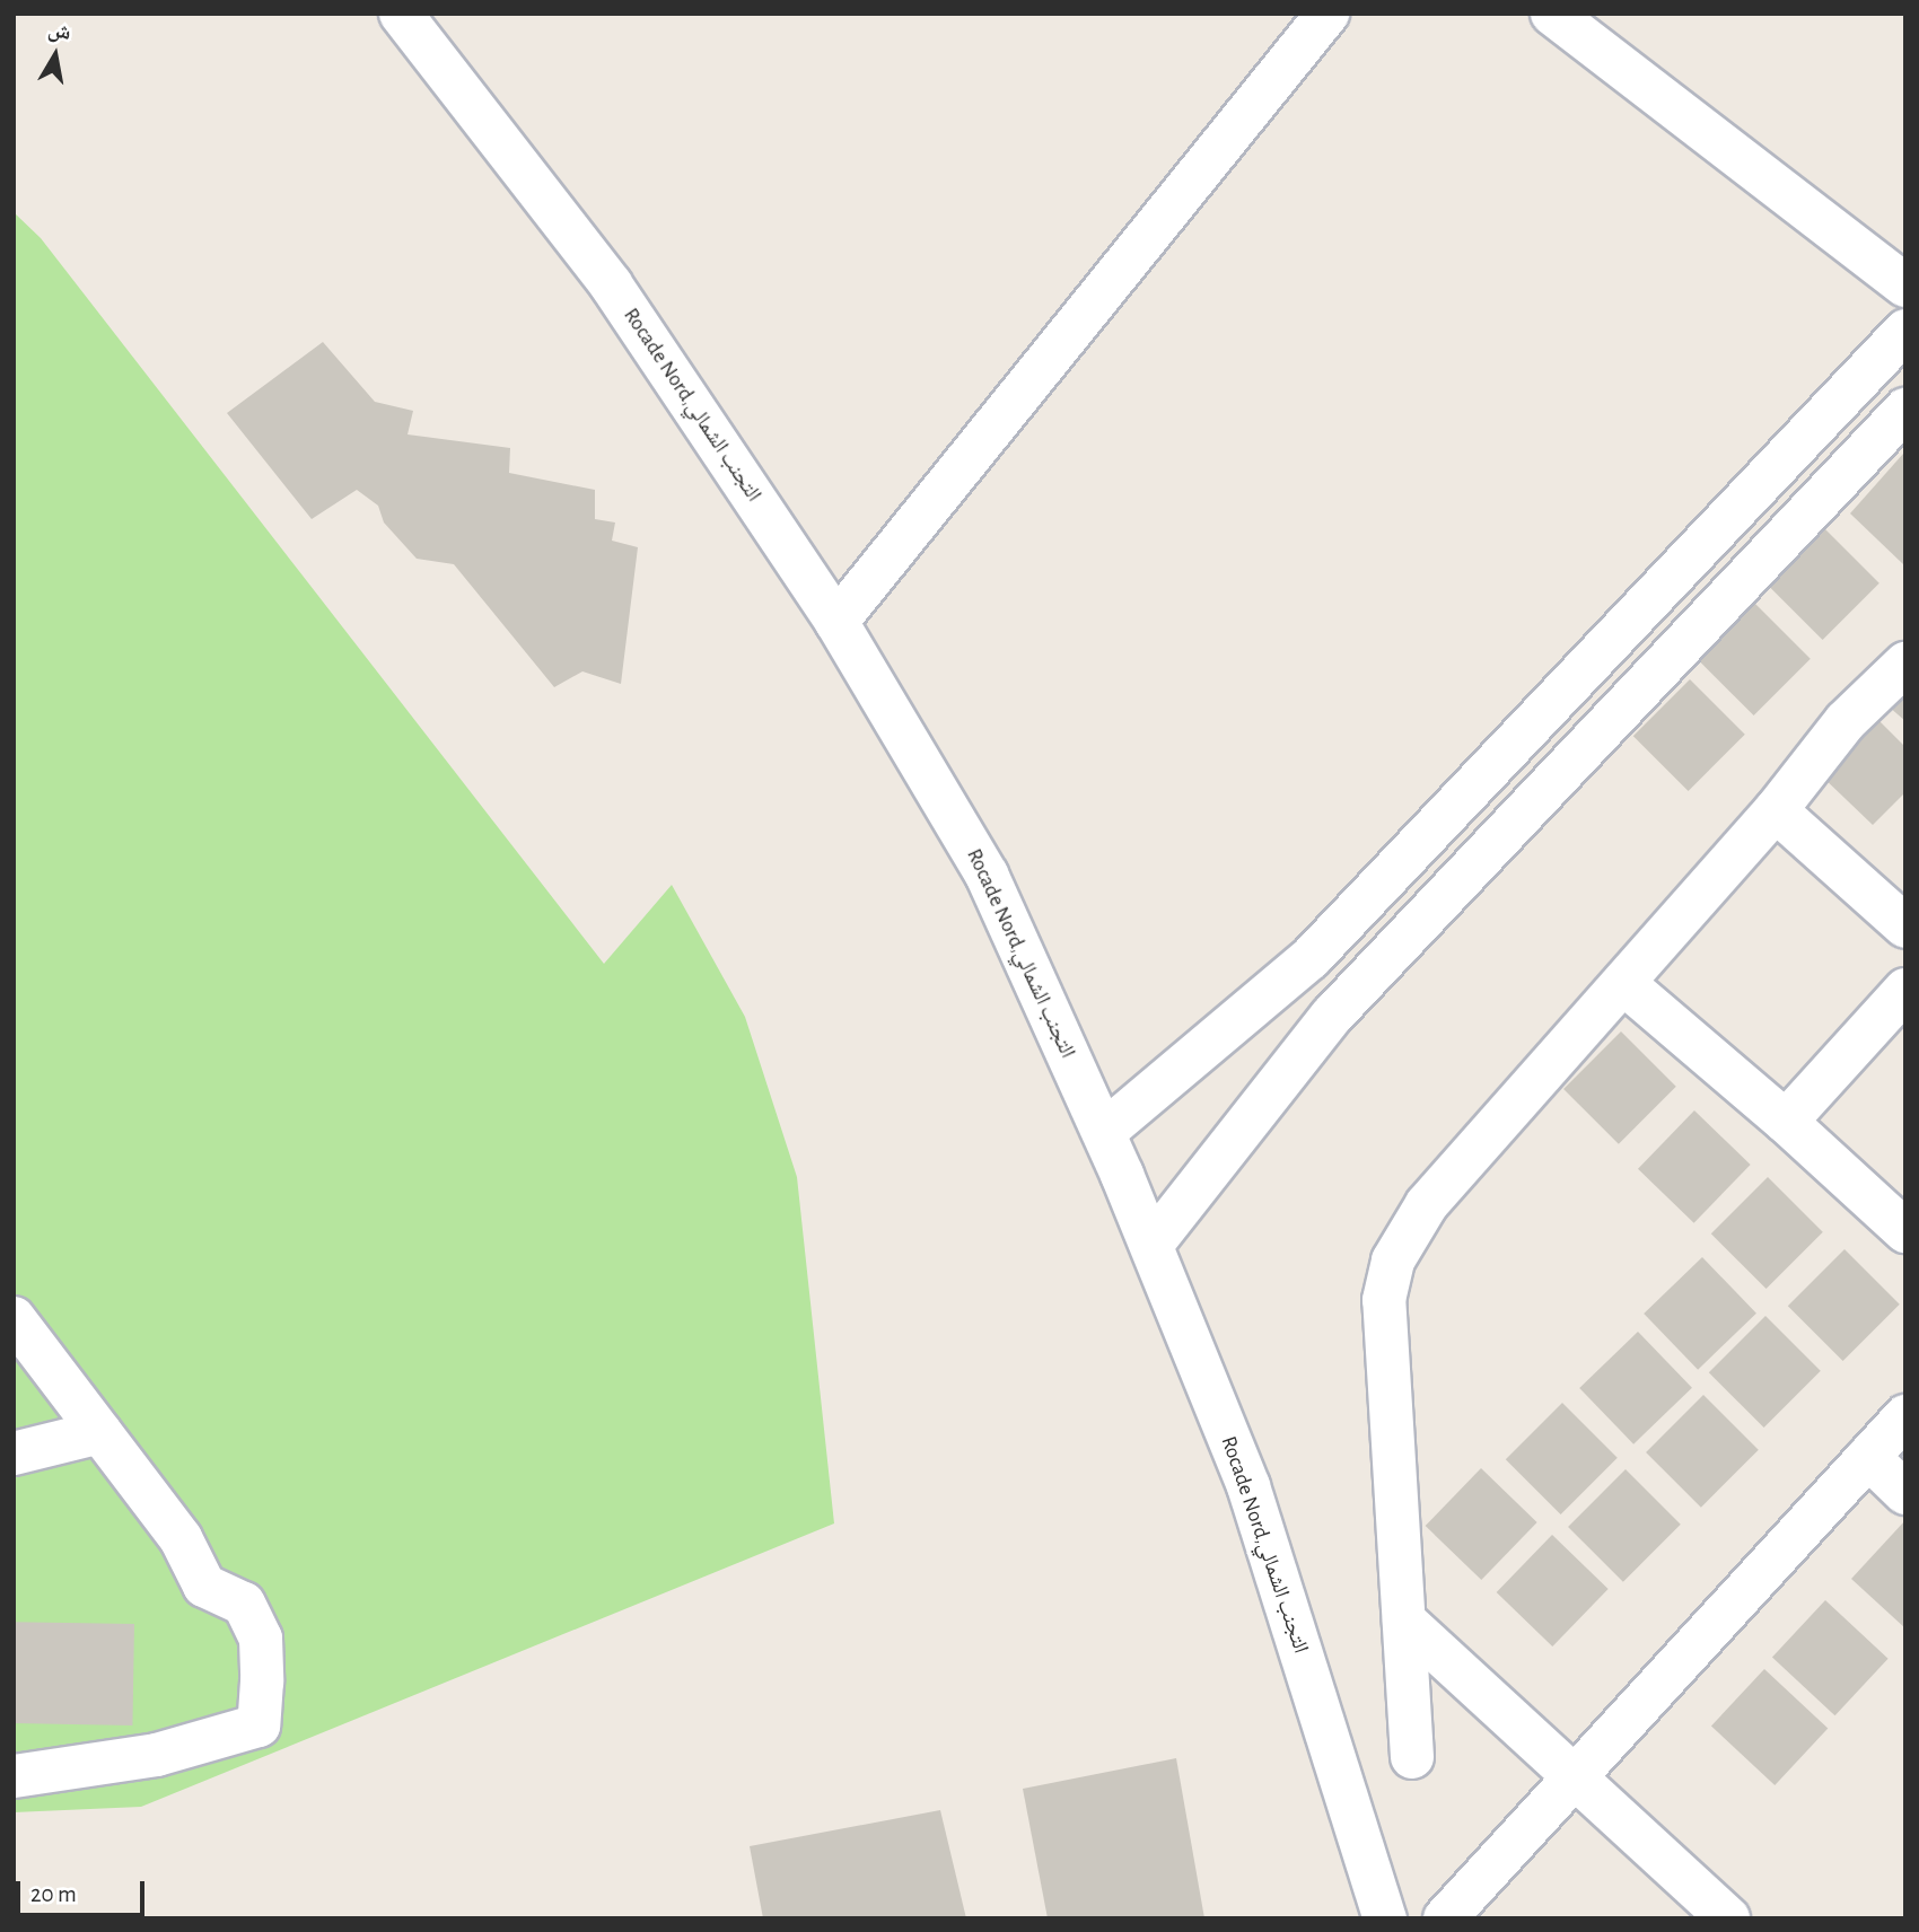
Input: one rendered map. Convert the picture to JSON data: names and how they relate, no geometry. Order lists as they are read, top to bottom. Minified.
{"streets":{"street":["Rocade Nord,التجنب الشمالي"]},"scale_bar":"20 m","north":"top"}
